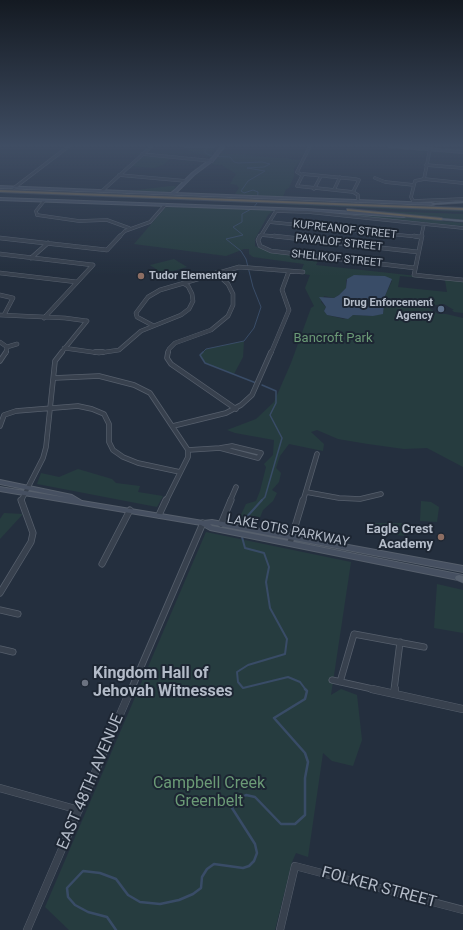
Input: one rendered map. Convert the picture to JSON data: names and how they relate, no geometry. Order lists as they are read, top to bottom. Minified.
{"streets":{"main road":["LAKE OTIS PARKWAY"],"street":["KUPREANOF STREET","PAVALOF STREET","SHELIKOF STREET","EAST 48TH AVENUE","FOLKER STREET"]},"crossings":[["PAVALOF STREET","SHELIKOF STREET"],["LAKE OTIS PARKWAY","EAST 48TH AVENUE"]],"parks":["Bancroft Park","Campbell Creek Greenbelt"],"places":["Tudor Elementary","Drug Enforcement Agency","Eagle Crest Academy","Kingdom Hall of Jehovah Witnesses"]}
